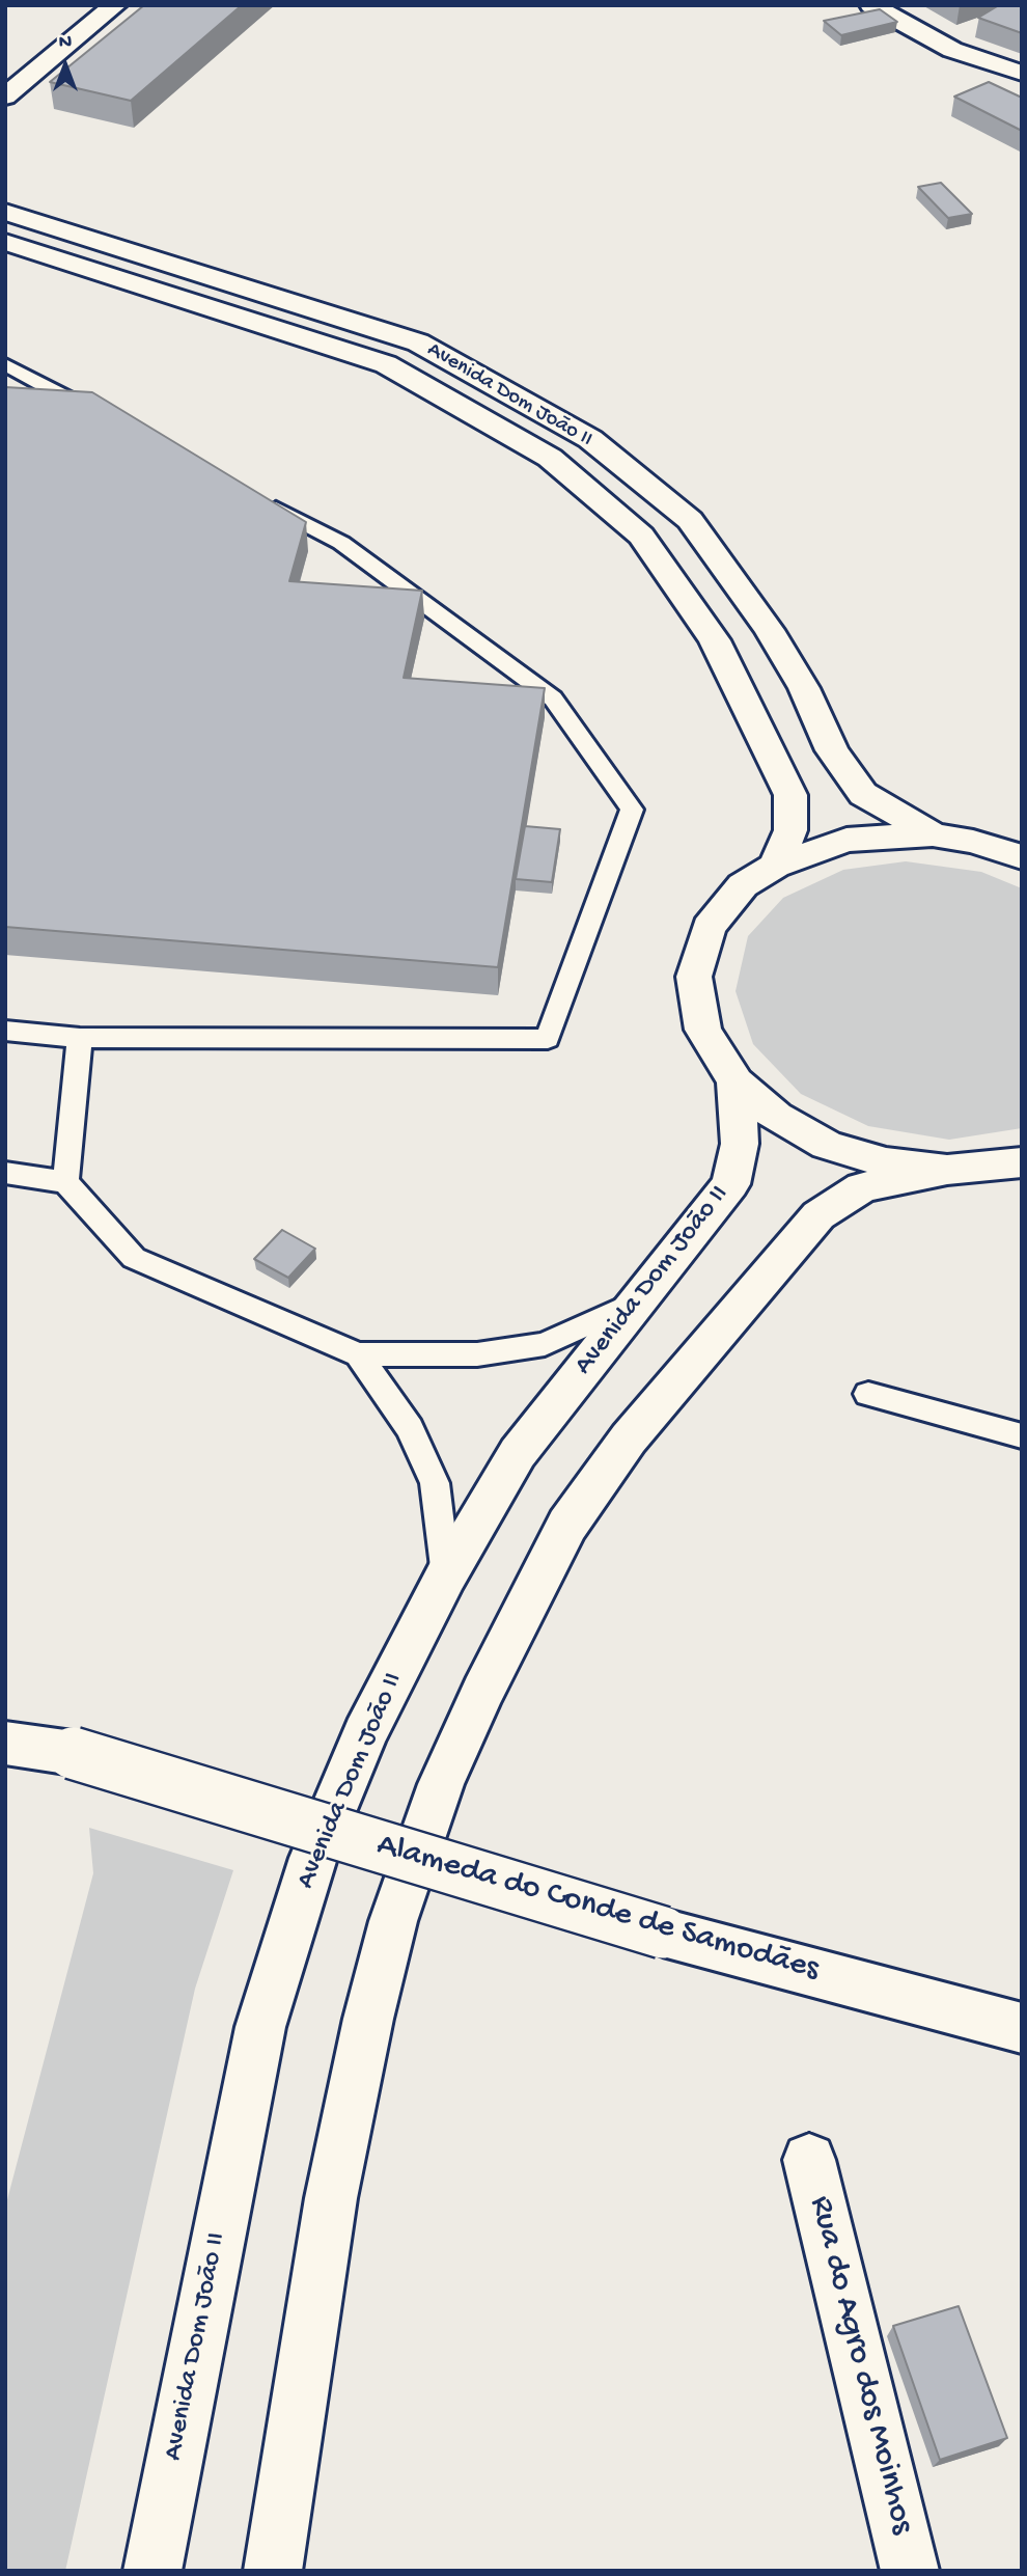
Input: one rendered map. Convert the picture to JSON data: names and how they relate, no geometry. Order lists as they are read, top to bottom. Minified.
{"streets":{"main road":["Avenida Dom João II","Alameda do Conde de Samodães","Rua do Agro dos Moinhos"]},"north":"top"}
